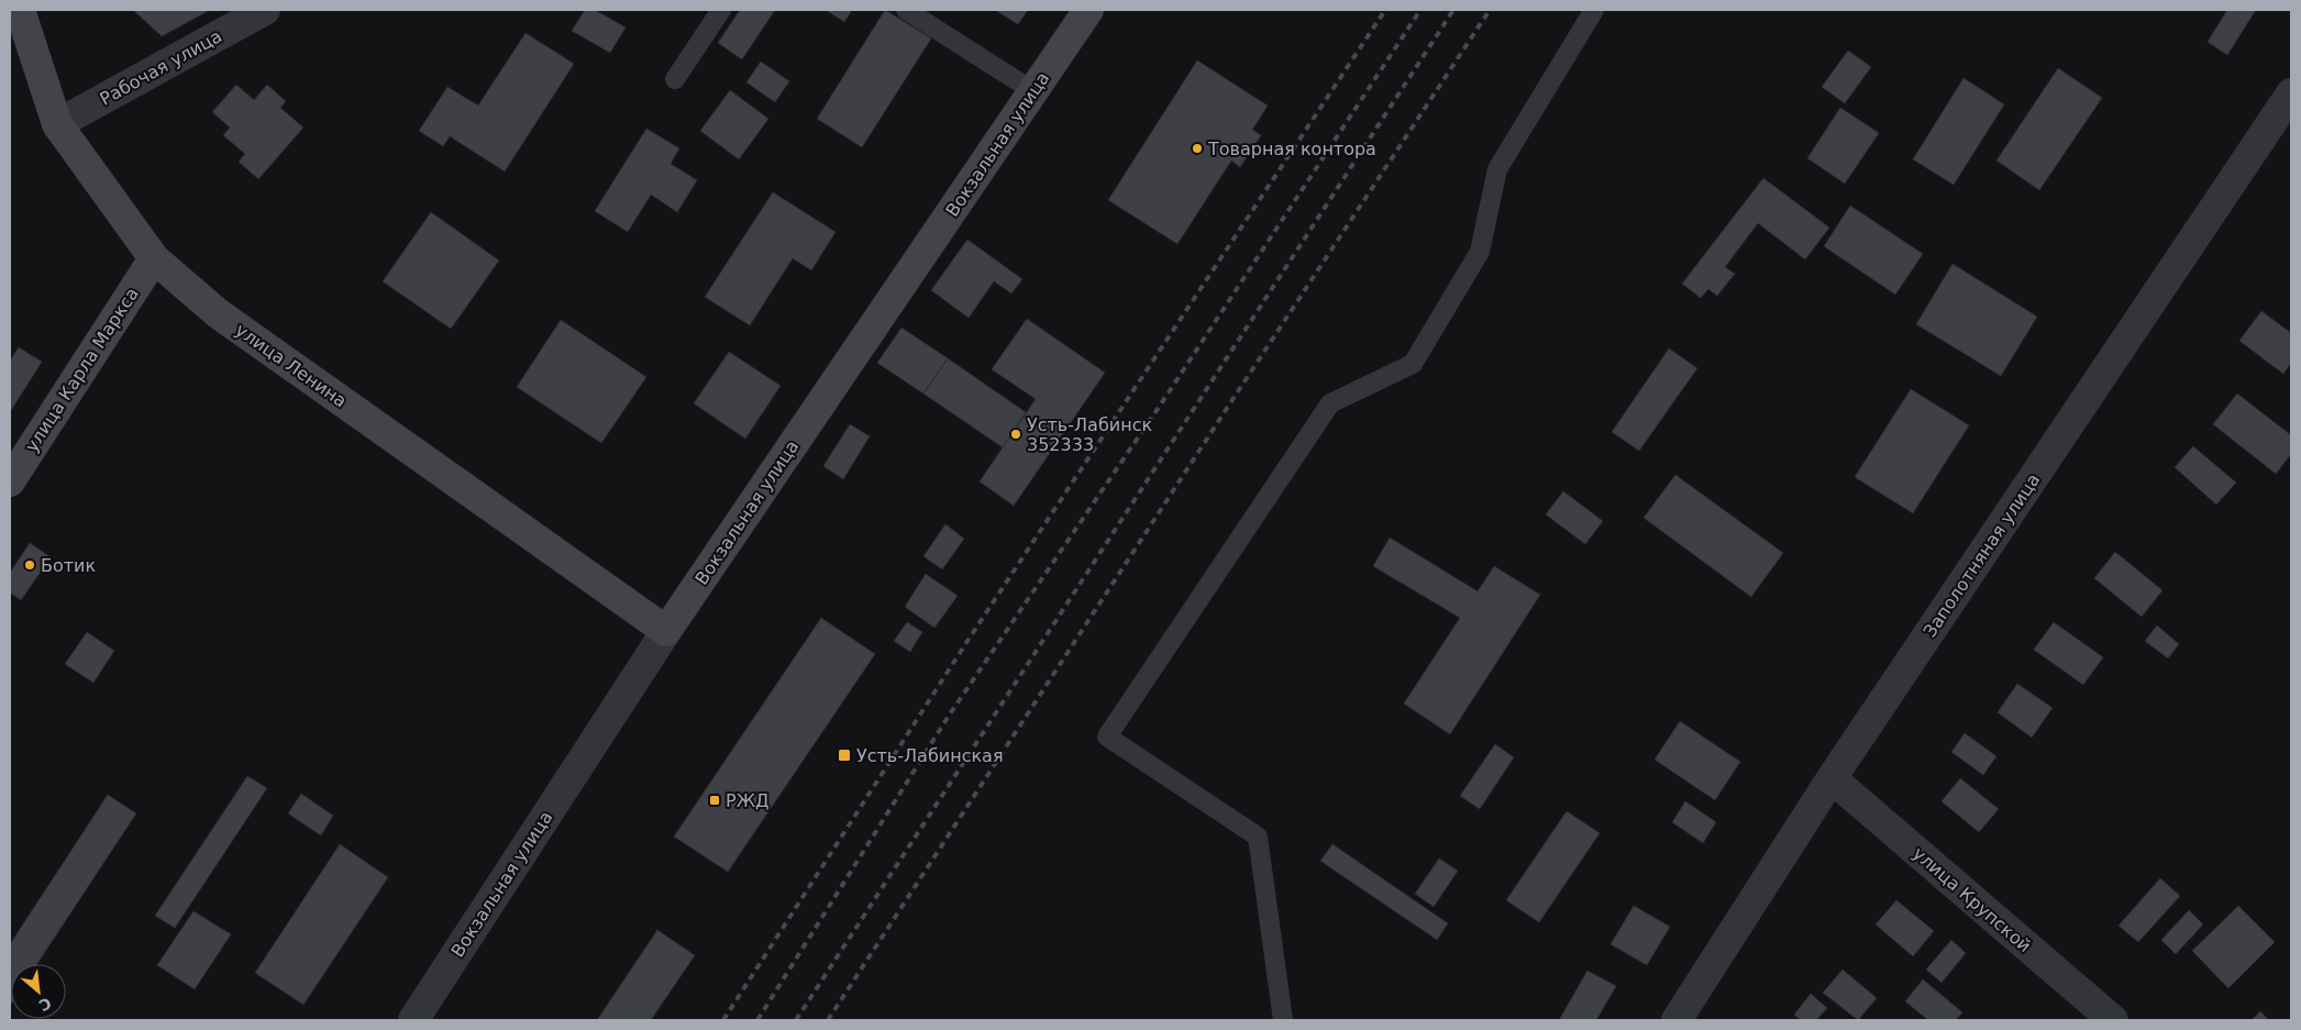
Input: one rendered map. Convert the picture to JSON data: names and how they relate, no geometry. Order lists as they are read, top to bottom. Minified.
{"streets":{"street":["Рабочая улица","Вокзальная улица","улица Ленина","улица Карла Маркса","Заполотняная улица","улица Крупской"]},"crossings":[["Рабочая улица","улица Ленина"],["Вокзальная улица","улица Ленина"],["улица Ленина","улица Карла Маркса"],["Заполотняная улица","улица Крупской"]],"places":{"other":["Товарная контора","Усть-Лабинск 352333","Ботик"],"transit":["Усть-Лабинская","РЖД"]},"north":"bottom right"}
